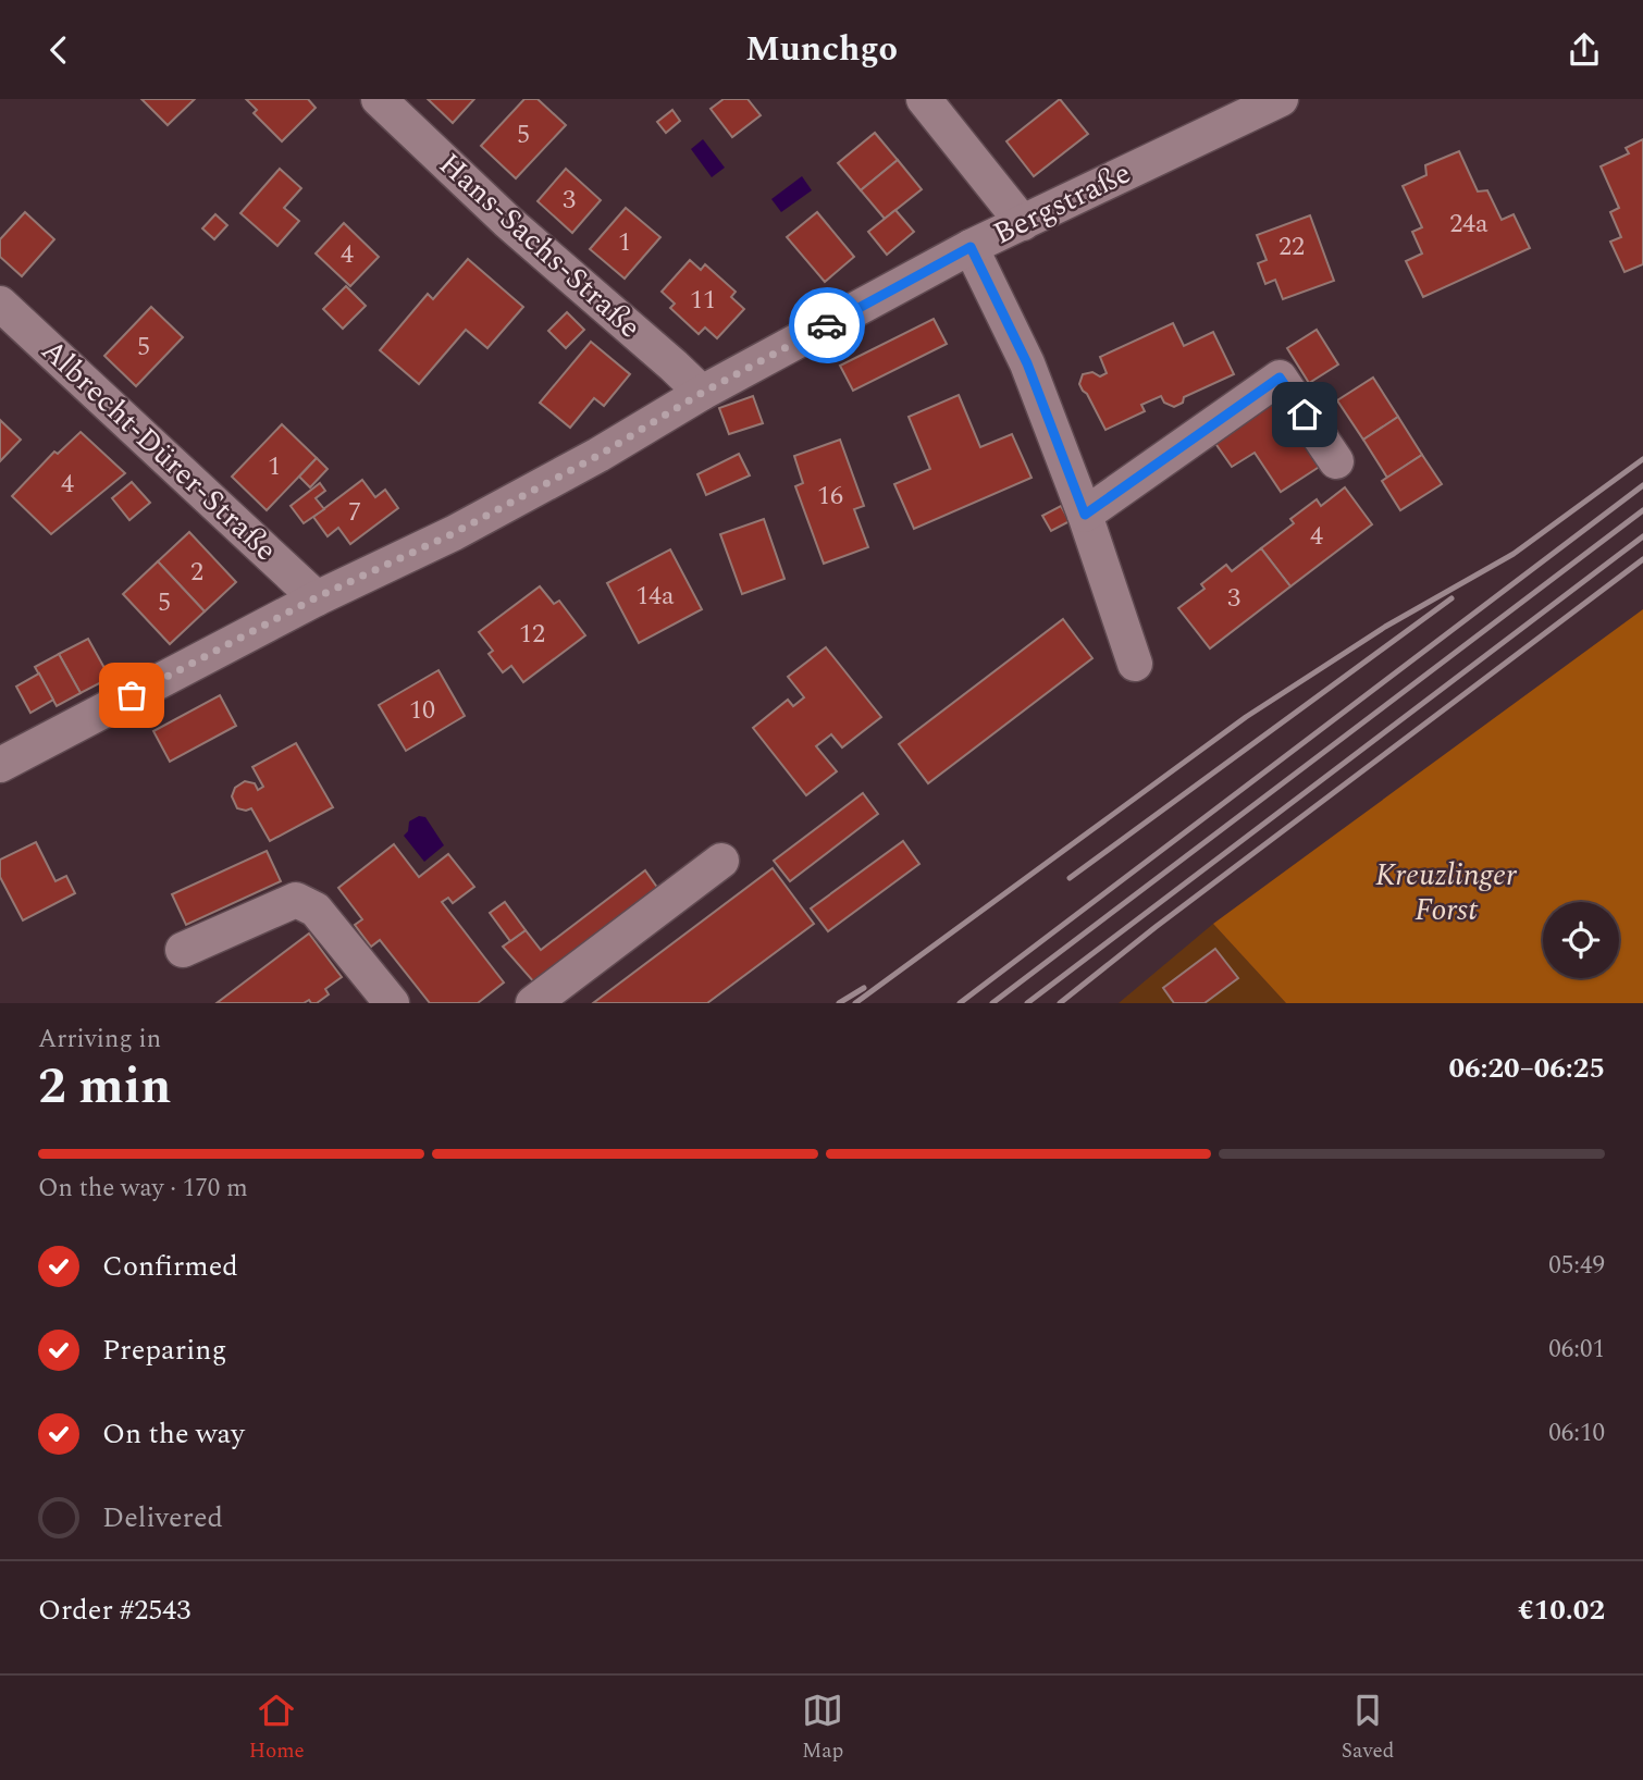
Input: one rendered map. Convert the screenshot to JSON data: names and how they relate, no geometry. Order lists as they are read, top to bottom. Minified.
{"streets":{"street":["Bergstraße","Hans-Sachs-Straße","Albrecht-Dürer-Straße"]},"crossings":[["Bergstraße","Hans-Sachs-Straße"],["Bergstraße","Albrecht-Dürer-Straße"]],"parks":["Kreuzlinger Forst"],"house_numbers":["5","3","24a","1","22","4","11","5","1","4","16","7","4","2","14a","3","5","12","10"],"page":{"header":"Munchgo","heading":["2 min","Arriving in","06:20–06:25"],"panel":["Order #2543","€10.02"],"bar":"On the way · 170 m","list":[["Confirmed","05:49"],["Preparing","06:01"],["On the way","06:10"],"Delivered"],"tabs":["Home","Map","Saved"]}}
